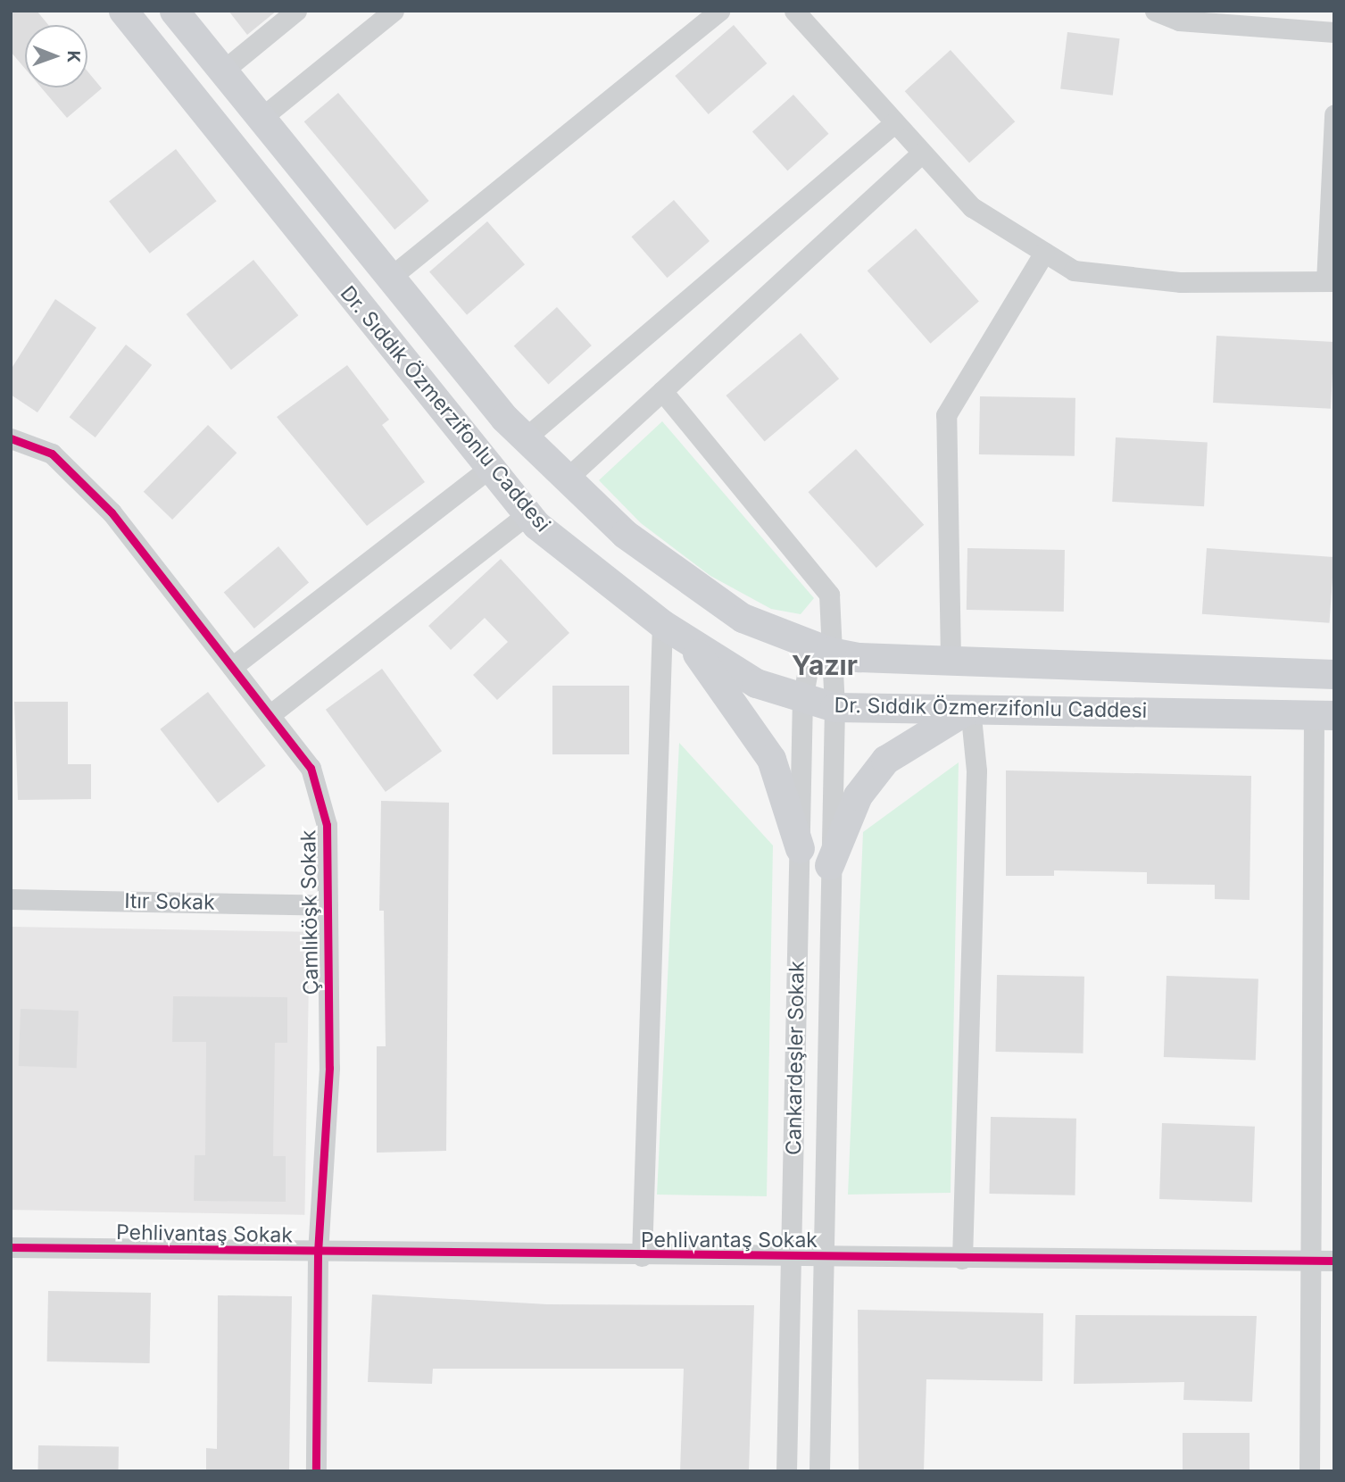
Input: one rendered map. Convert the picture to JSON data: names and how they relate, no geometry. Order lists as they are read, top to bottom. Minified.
{"streets":{"main road":["Dr. Sıddık Özmerzifonlu Caddesi"],"street":["Itır Sokak","Çamlıköşk Sokak","Cankardeşler Sokak","Pehlivantaş Sokak"]},"crossings":[["Dr. Sıddık Özmerzifonlu Caddesi","Cankardeşler Sokak"],["Itır Sokak","Çamlıköşk Sokak"],["Çamlıköşk Sokak","Pehlivantaş Sokak"],["Cankardeşler Sokak","Pehlivantaş Sokak"]],"districts":["Yazır"],"north":"right"}
